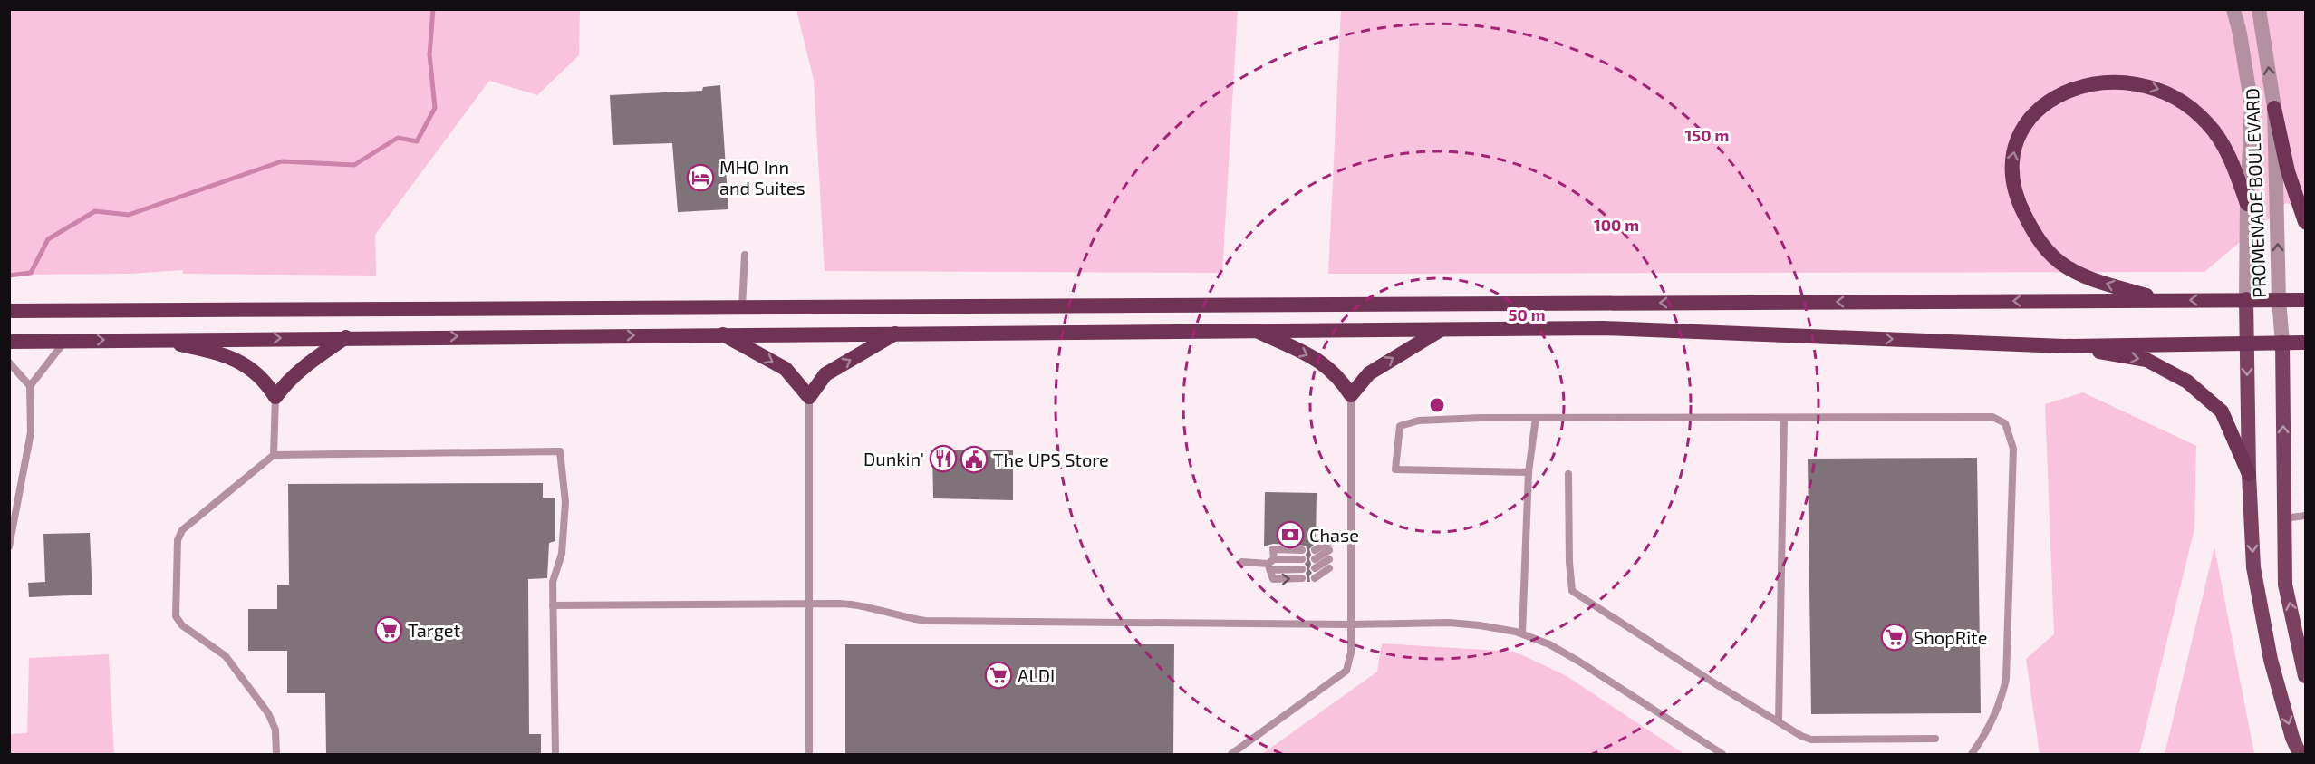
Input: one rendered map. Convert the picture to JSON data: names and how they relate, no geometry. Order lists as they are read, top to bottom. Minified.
{"streets":{"street":["PROMENADE BOULEVARD"]},"places":{"hotel":["MHO Inn and Suites"],"restaurant":["Dunkin'"],"public building":["The UPS Store"],"bank":["Chase"],"supermarket":["Target","ShopRite","ALDI"]},"rings":["150 m","100 m","50 m"]}
